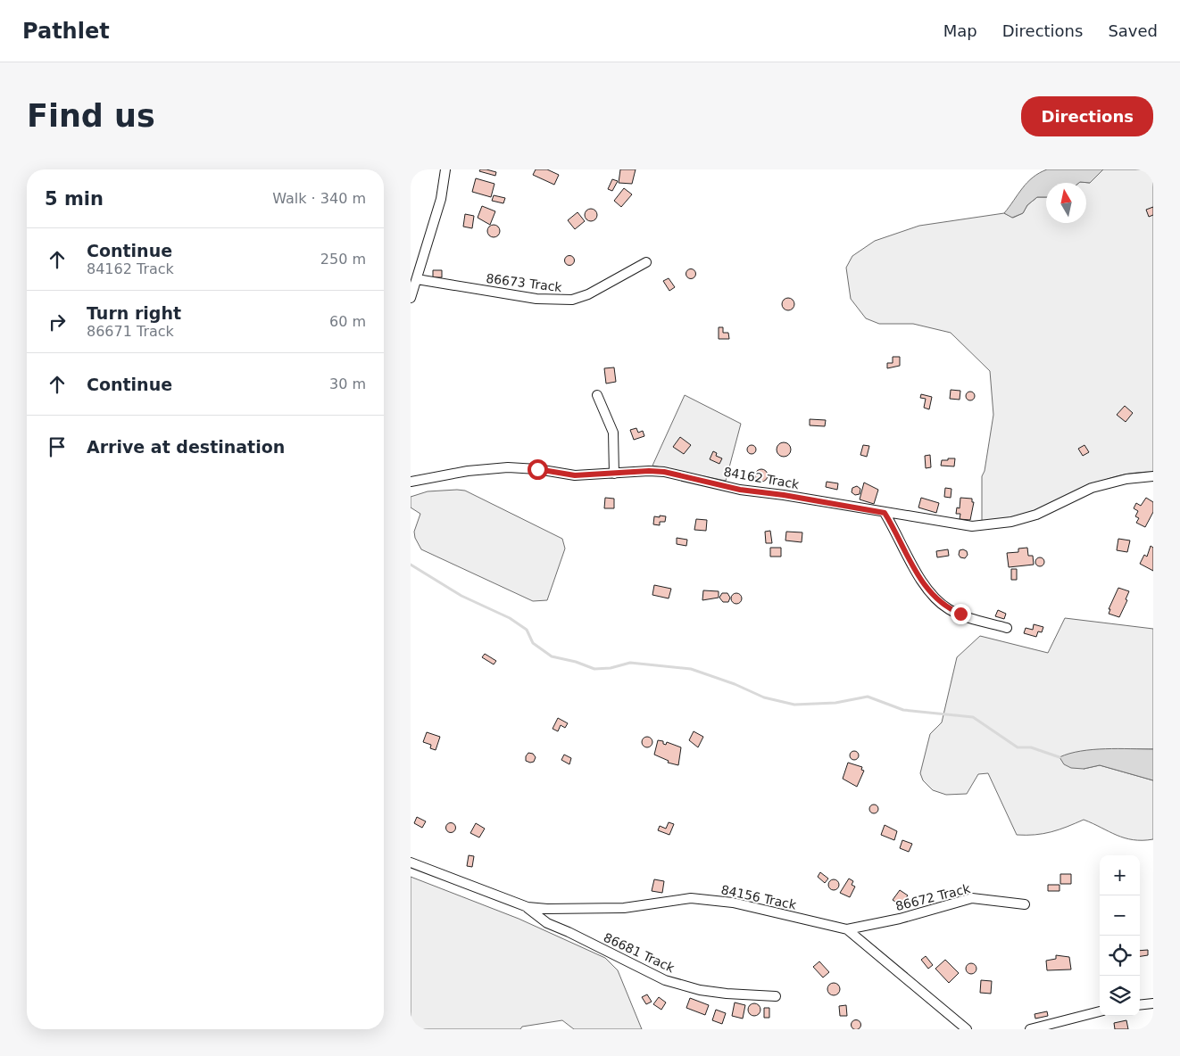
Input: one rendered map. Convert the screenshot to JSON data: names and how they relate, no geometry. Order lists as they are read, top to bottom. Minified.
{"streets":{"street":["86673 Track","84162 Track","84156 Track","86672 Track","86681 Track"]},"crossings":[["84156 Track","86672 Track"],["84156 Track","86681 Track"]],"north":"top","page":{"header":"Pathlet","nav":["Map","Directions","Saved"],"buttons":"Directions","title":"Find us","heading":["5 min","Walk · 340 m"],"list":[["Continue","84162 Track","250 m"],["Turn right","86671 Track","60 m"],["Continue","30 m"],"Arrive at destination"],"map_buttons":["+","−"]}}
